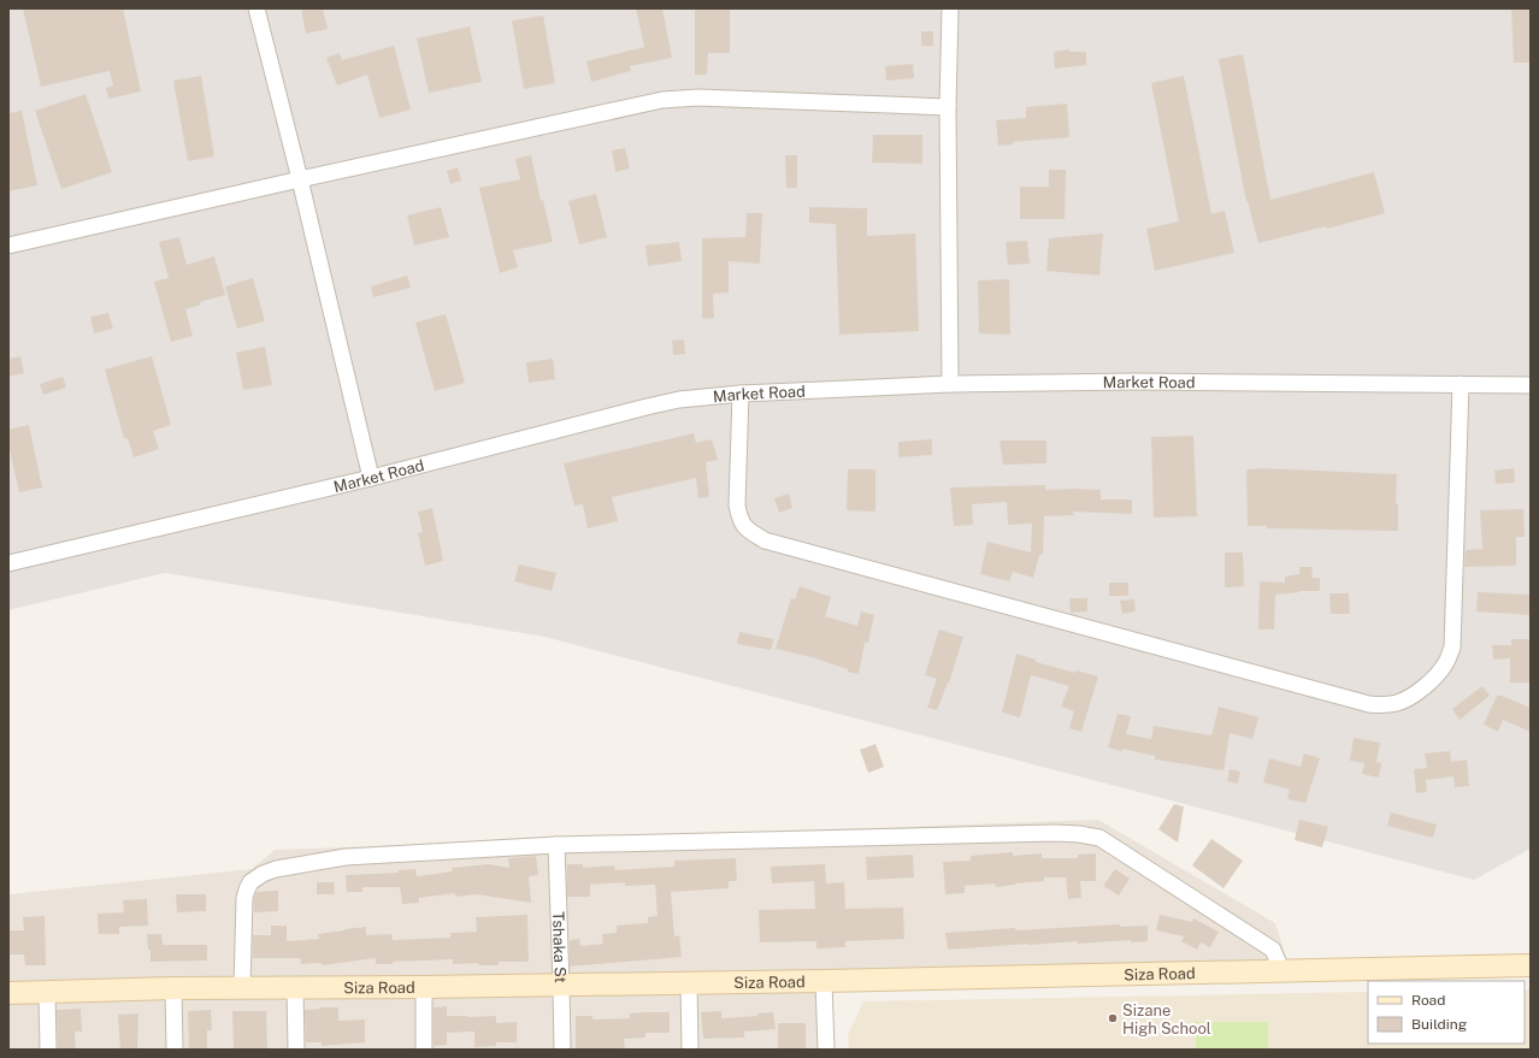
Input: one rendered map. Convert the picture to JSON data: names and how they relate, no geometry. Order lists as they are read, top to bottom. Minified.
{"streets":{"street":["Market Road","Tshaka St","Siza Road"]},"crossings":[["Tshaka St","Siza Road"]],"places":["Sizane High School"],"legend":["Road","Building"]}
